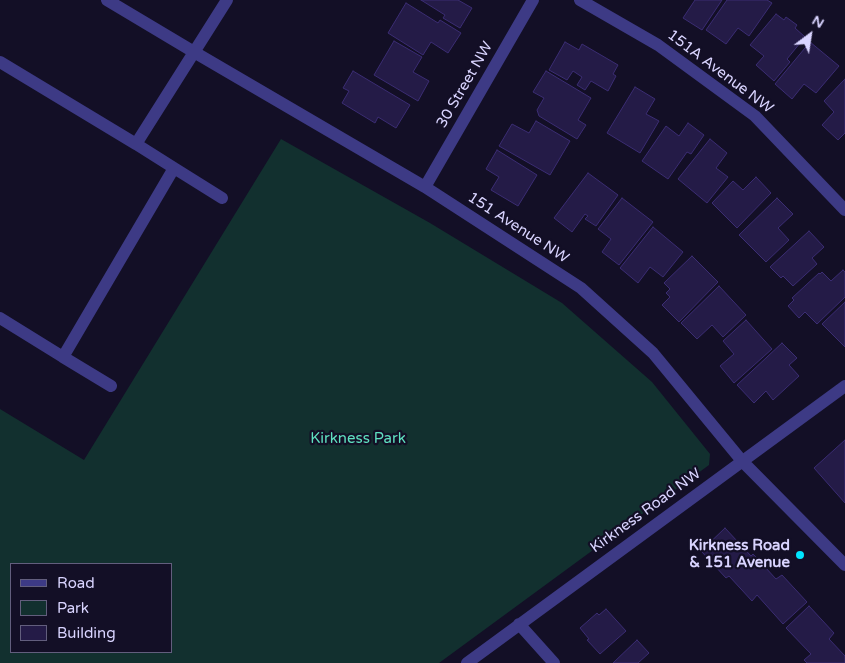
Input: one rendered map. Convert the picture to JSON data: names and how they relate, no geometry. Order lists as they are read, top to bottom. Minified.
{"streets":{"street":["151A Avenue NW","30 Street NW","151 Avenue NW","Kirkness Road NW"]},"crossings":[["30 Street NW","151 Avenue NW"],["151 Avenue NW","Kirkness Road NW"]],"parks":["Kirkness Park"],"places":["Kirkness Road & 151 Avenue"],"legend":["Road","Park","Building"],"north":"top right"}
